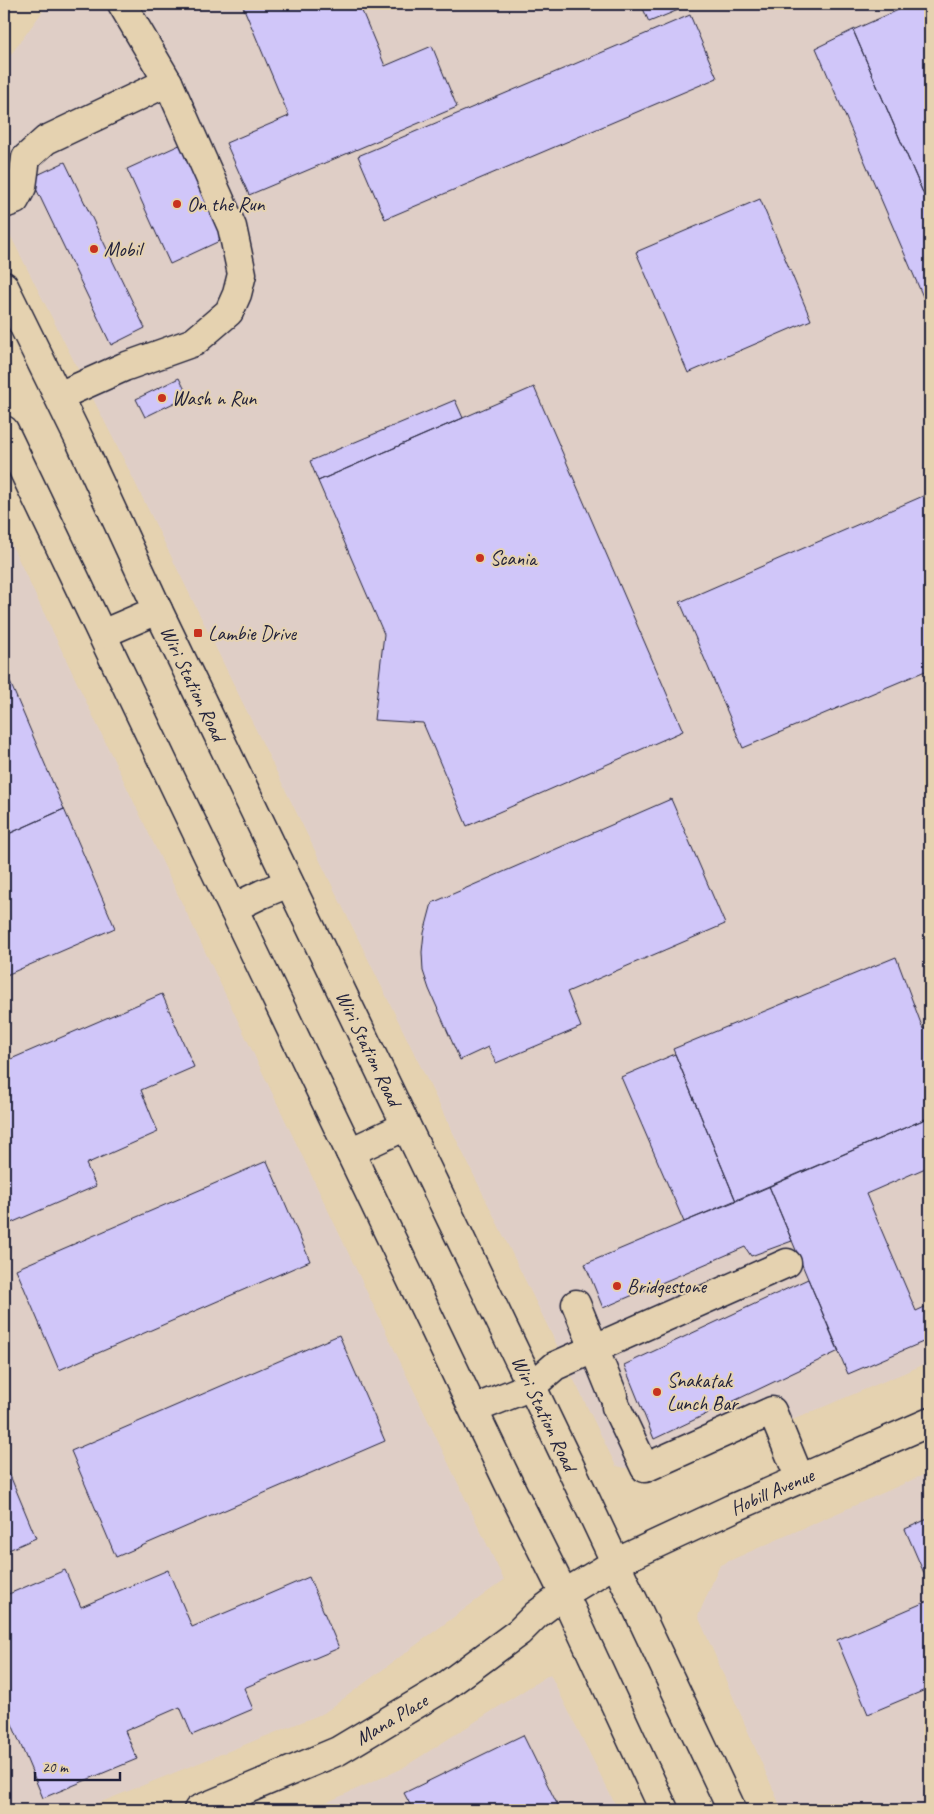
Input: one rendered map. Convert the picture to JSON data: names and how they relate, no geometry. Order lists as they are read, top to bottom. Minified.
{"streets":{"main road":["Wiri Station Road","Hobill Avenue","Mana Place"]},"crossings":[["Wiri Station Road","Hobill Avenue"],["Hobill Avenue","Mana Place"]],"places":{"other":["On the Run","Mobil","Wash n Run","Scania","Bridgestone","Snakatak Lunch Bar"],"transit":["Lambie Drive"]},"scale_bar":"20 m"}
